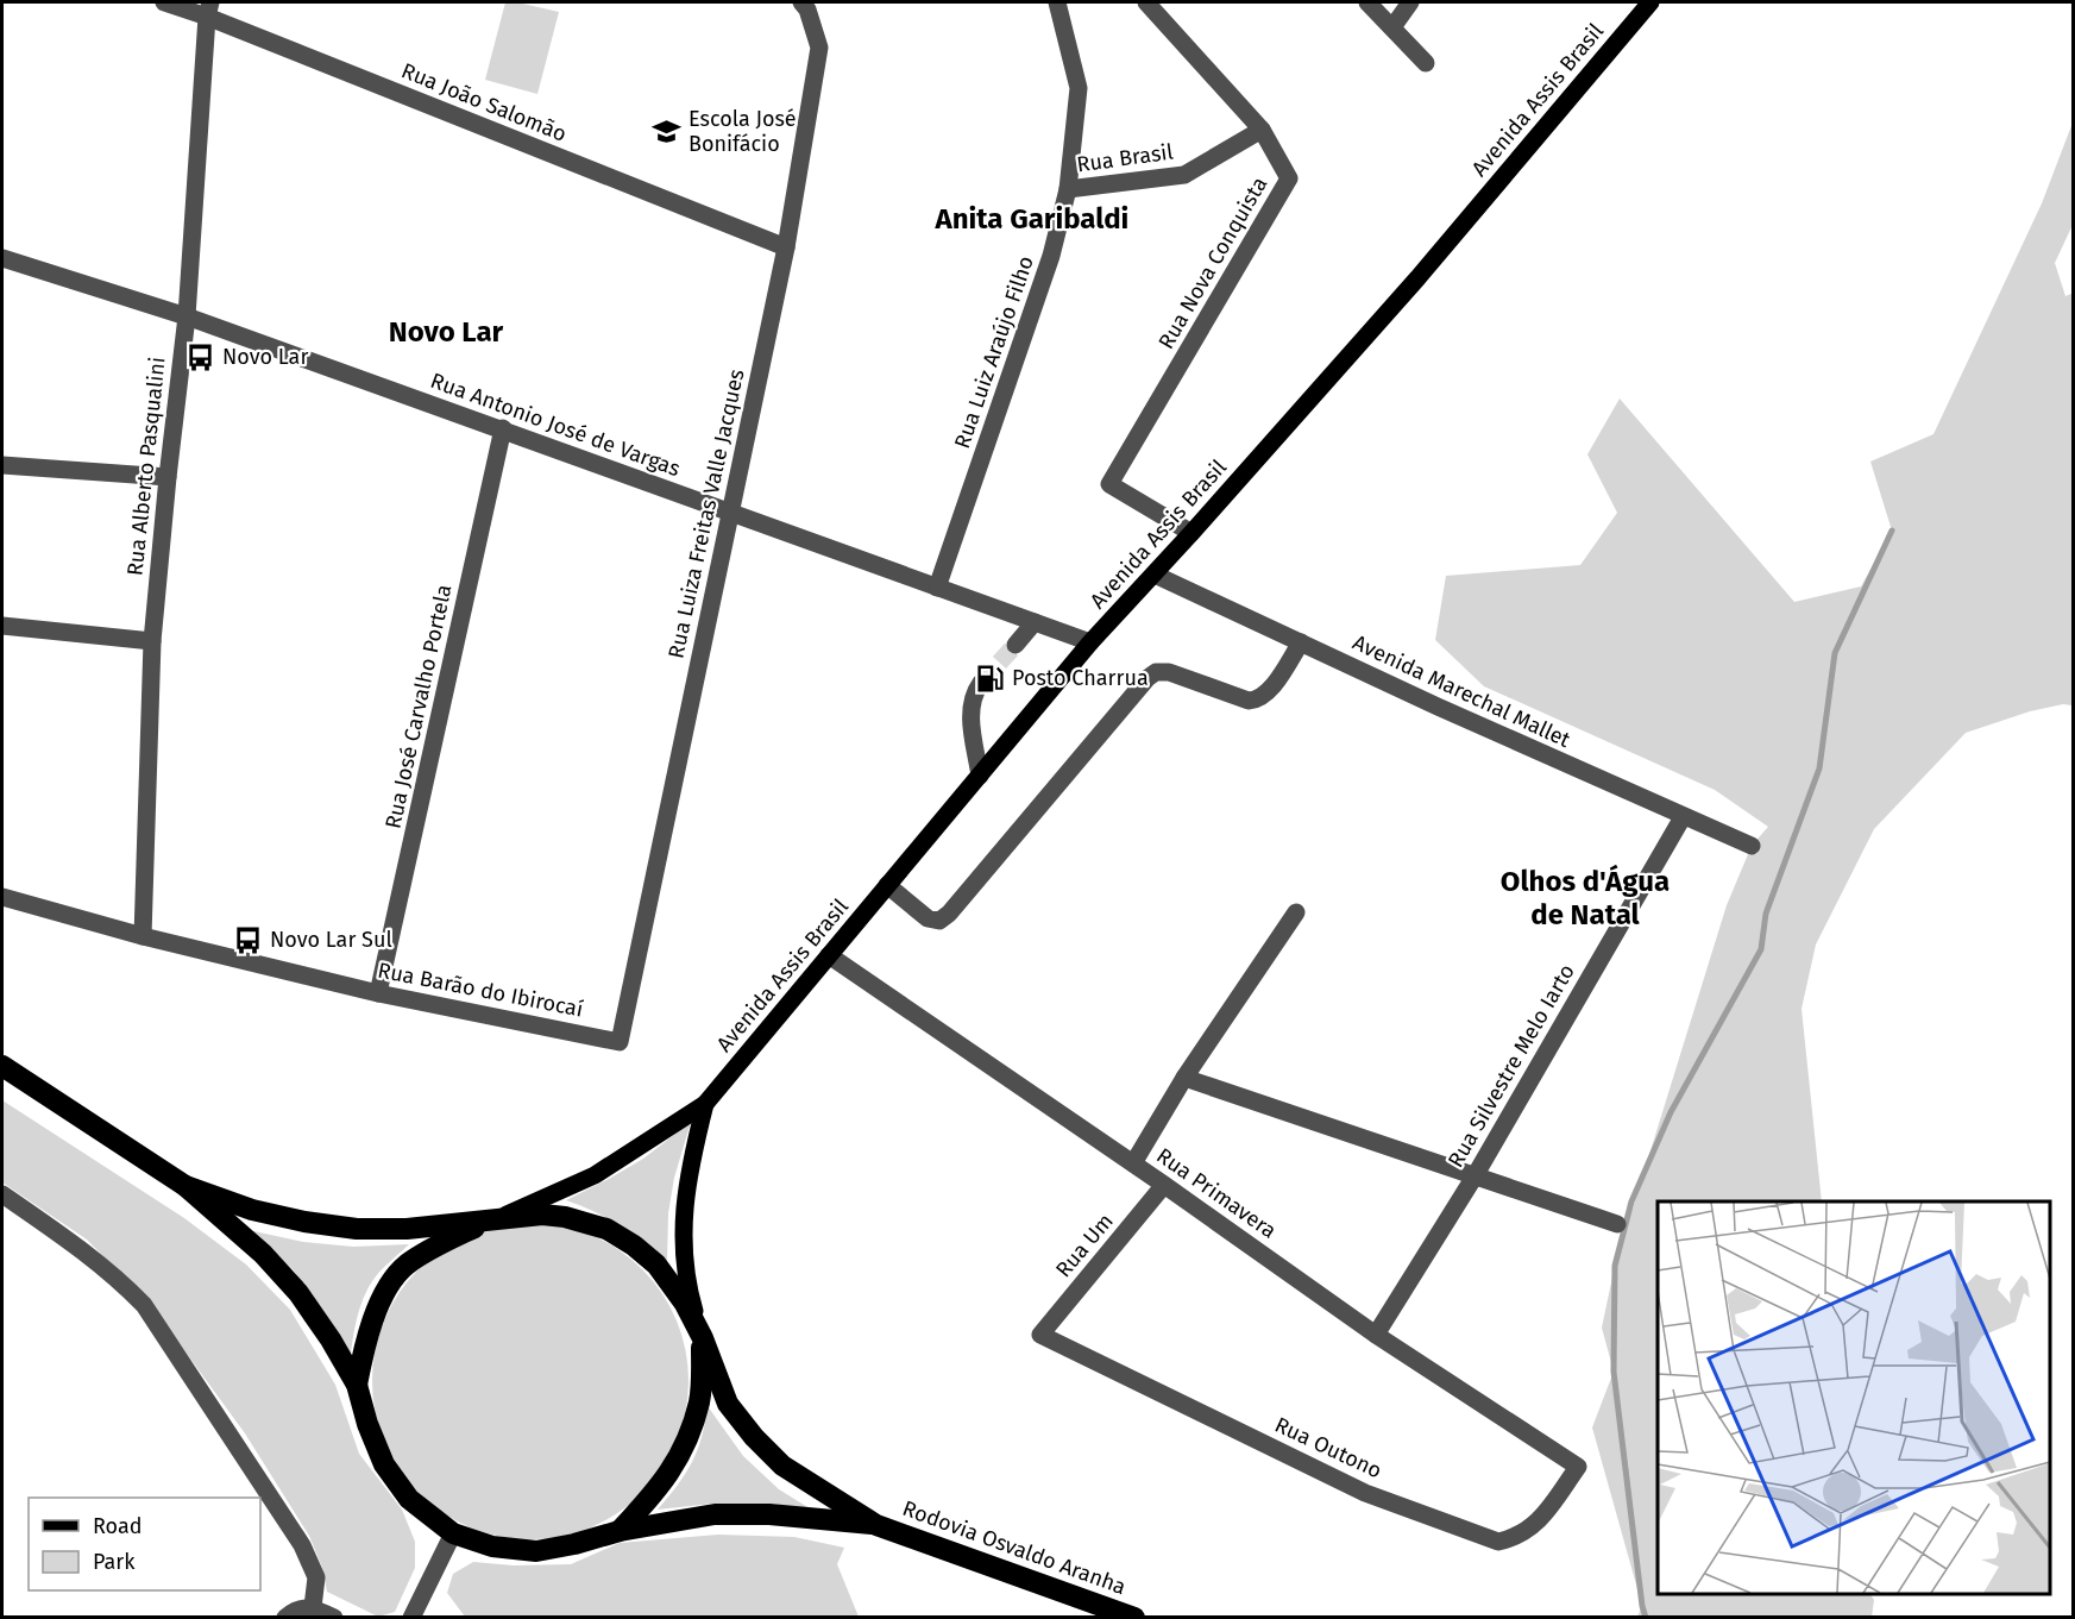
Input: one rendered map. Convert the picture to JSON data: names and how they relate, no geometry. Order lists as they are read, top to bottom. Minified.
{"streets":{"highway":["Rodovia Osvaldo Aranha"],"main road":["Avenida Assis Brasil"],"street":["Rua João Salomão","Rua Brasil","Rua Nova Conquista","Rua Luiz Araújo Filho","Rua Antonio José de Vargas","Rua Alberto Pasqualini","Rua Luiza Freitas Valle Jacques","Avenida Marechal Mallet","Rua José Carvalho Portela","Rua Barão do Ibirocaí","Rua Silvestre Melo Iarto","Rua Primavera","Rua Um","Rua Outono"]},"crossings":[["Avenida Assis Brasil","Rua Nova Conquista"],["Avenida Assis Brasil","Rua Antonio José de Vargas"],["Avenida Assis Brasil","Avenida Marechal Mallet"],["Avenida Assis Brasil","Rua Primavera"],["Rua João Salomão","Rua Alberto Pasqualini"],["Rua João Salomão","Rua Luiza Freitas Valle Jacques"],["Rua Brasil","Rua Nova Conquista"],["Rua Brasil","Rua Luiz Araújo Filho"],["Rua Luiz Araújo Filho","Rua Antonio José de Vargas"],["Rua Antonio José de Vargas","Rua Alberto Pasqualini"],["Rua Antonio José de Vargas","Rua Luiza Freitas Valle Jacques"],["Rua Antonio José de Vargas","Rua José Carvalho Portela"],["Rua Alberto Pasqualini","Rua Barão do Ibirocaí"],["Rua Luiza Freitas Valle Jacques","Rua Barão do Ibirocaí"],["Avenida Marechal Mallet","Rua Silvestre Melo Iarto"],["Rua José Carvalho Portela","Rua Barão do Ibirocaí"],["Rua Silvestre Melo Iarto","Rua Primavera"],["Rua Primavera","Rua Um"],["Rua Primavera","Rua Outono"],["Rua Um","Rua Outono"]],"districts":["Anita Garibaldi","Novo Lar","Olhos d'Água de Natal"],"places":{"school or university":["Escola José Bonifácio"],"bus stop":["Novo Lar","Novo Lar Sul"],"fuel station":["Posto Charrua"]},"legend":["Road","Park"]}
